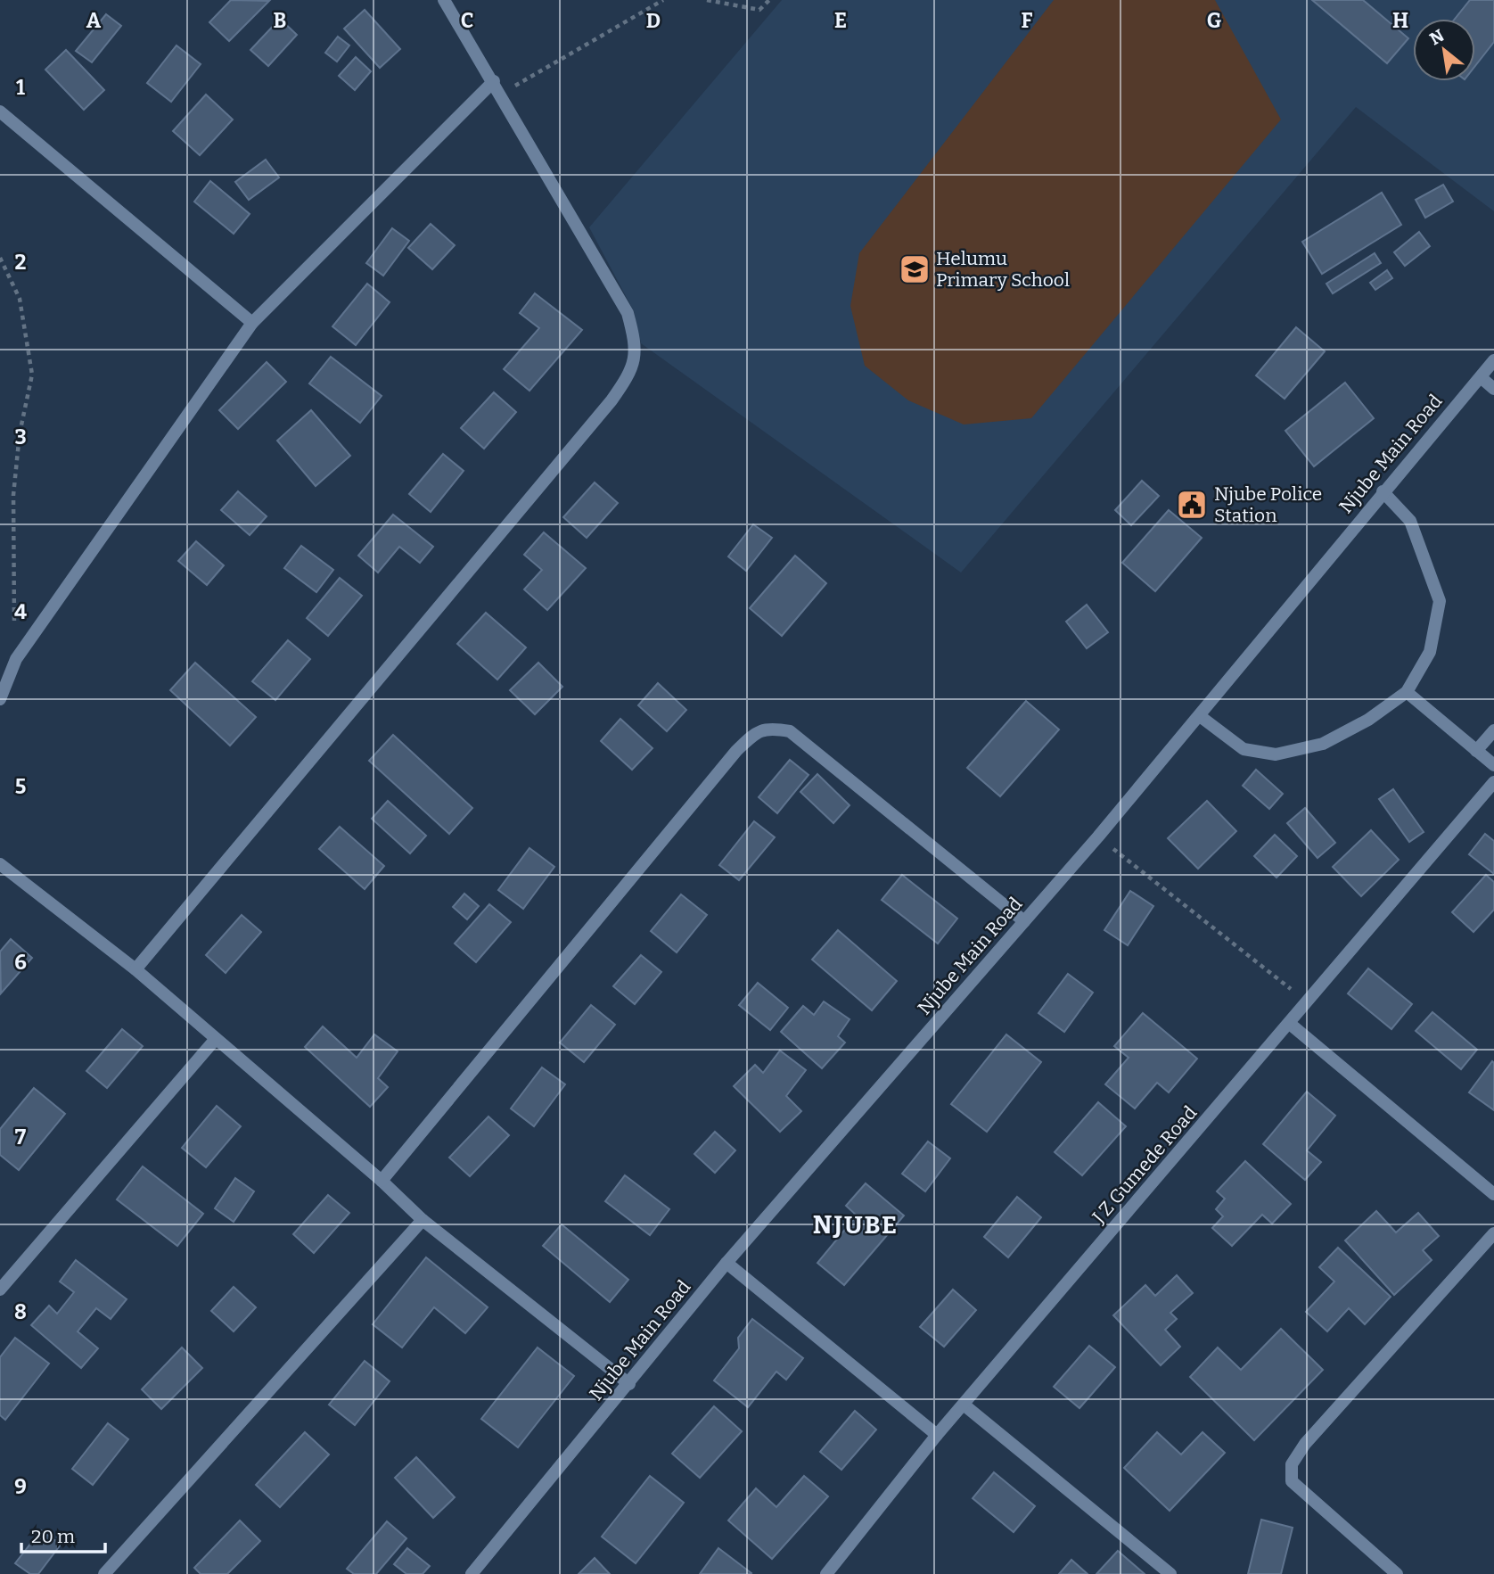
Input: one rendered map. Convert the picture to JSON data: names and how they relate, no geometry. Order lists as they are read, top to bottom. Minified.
{"streets":{"street":["Njube Main Road","J Z Gumede Road"]},"districts":["NJUBE"],"places":{"school or university":["Helumu Primary School"],"public building":["Njube Police Station"]},"scale_bar":"20 m","north":"top left","grid":{"columns":["A","B","C","D","E","F","G","H"],"rows":["1","2","3","4","5","6","7","8","9"]}}
